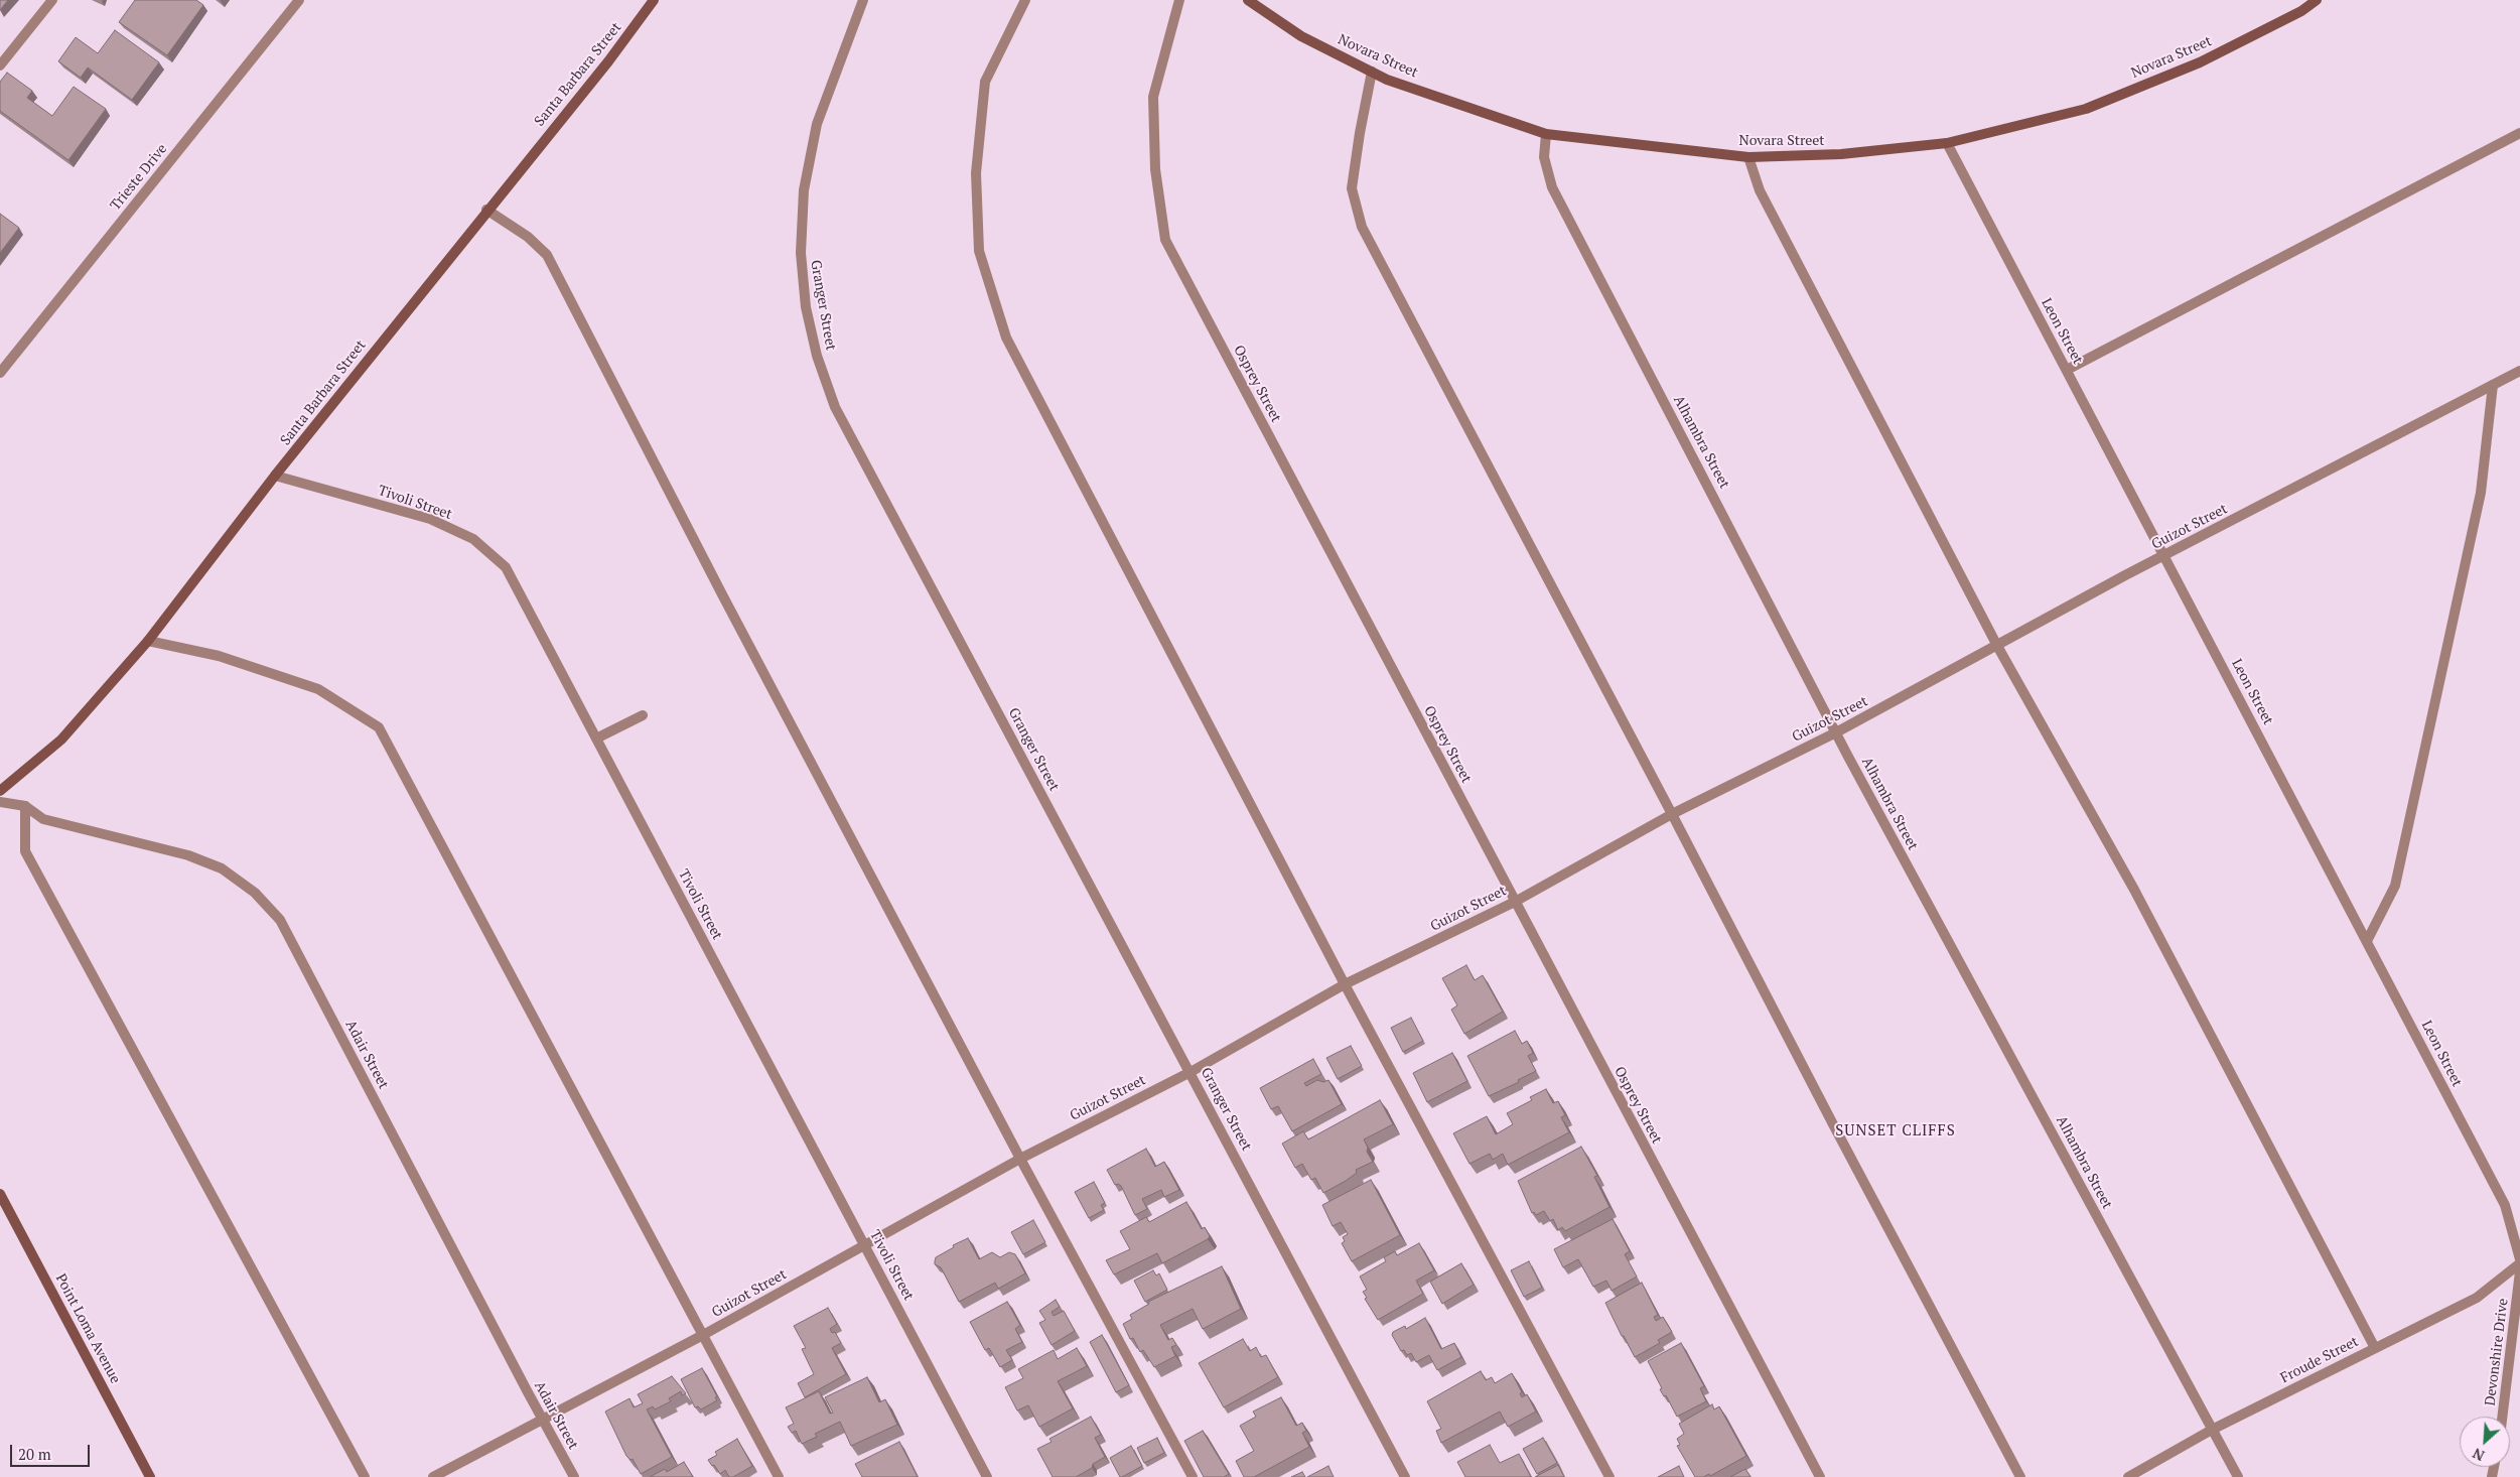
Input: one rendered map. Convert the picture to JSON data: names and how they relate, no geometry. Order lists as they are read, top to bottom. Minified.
{"streets":{"street":["Novara Street","Santa Barbara Street","Trieste Drive","Granger Street","Leon Street","Osprey Street","Alhambra Street","Tivoli Street","Guizot Street","Adair Street","Point Loma Avenue","Devonshire Drive","Froude Street"]},"crossings":[["Novara Street","Leon Street"],["Novara Street","Alhambra Street"],["Santa Barbara Street","Tivoli Street"],["Granger Street","Guizot Street"],["Leon Street","Guizot Street"],["Osprey Street","Guizot Street"],["Alhambra Street","Guizot Street"],["Alhambra Street","Froude Street"],["Tivoli Street","Guizot Street"],["Guizot Street","Adair Street"]],"districts":["SUNSET CLIFFS"],"scale_bar":"20 m","north":"bottom left"}
